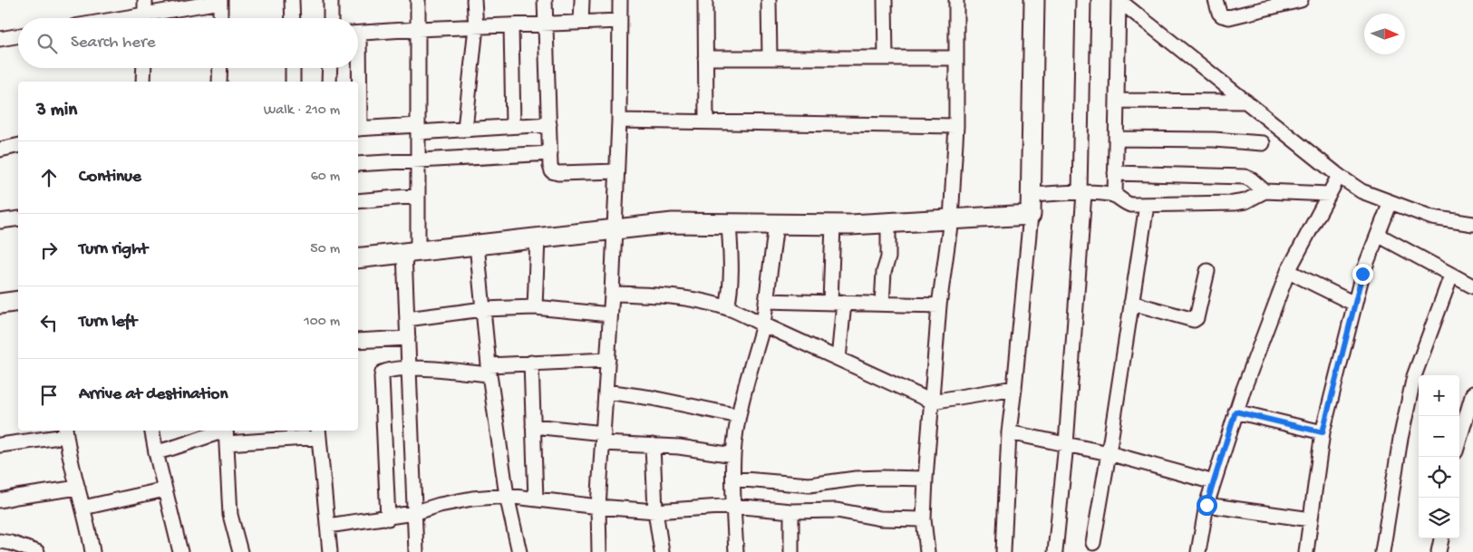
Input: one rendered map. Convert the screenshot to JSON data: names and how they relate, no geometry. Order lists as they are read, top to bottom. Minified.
{"north":"right","page":{"search":"Search here","heading":["3 min","Walk · 210 m"],"list":[["Continue","60 m"],["Turn right","50 m"],["Turn left","100 m"],"Arrive at destination"],"map_buttons":["+","−"]}}
